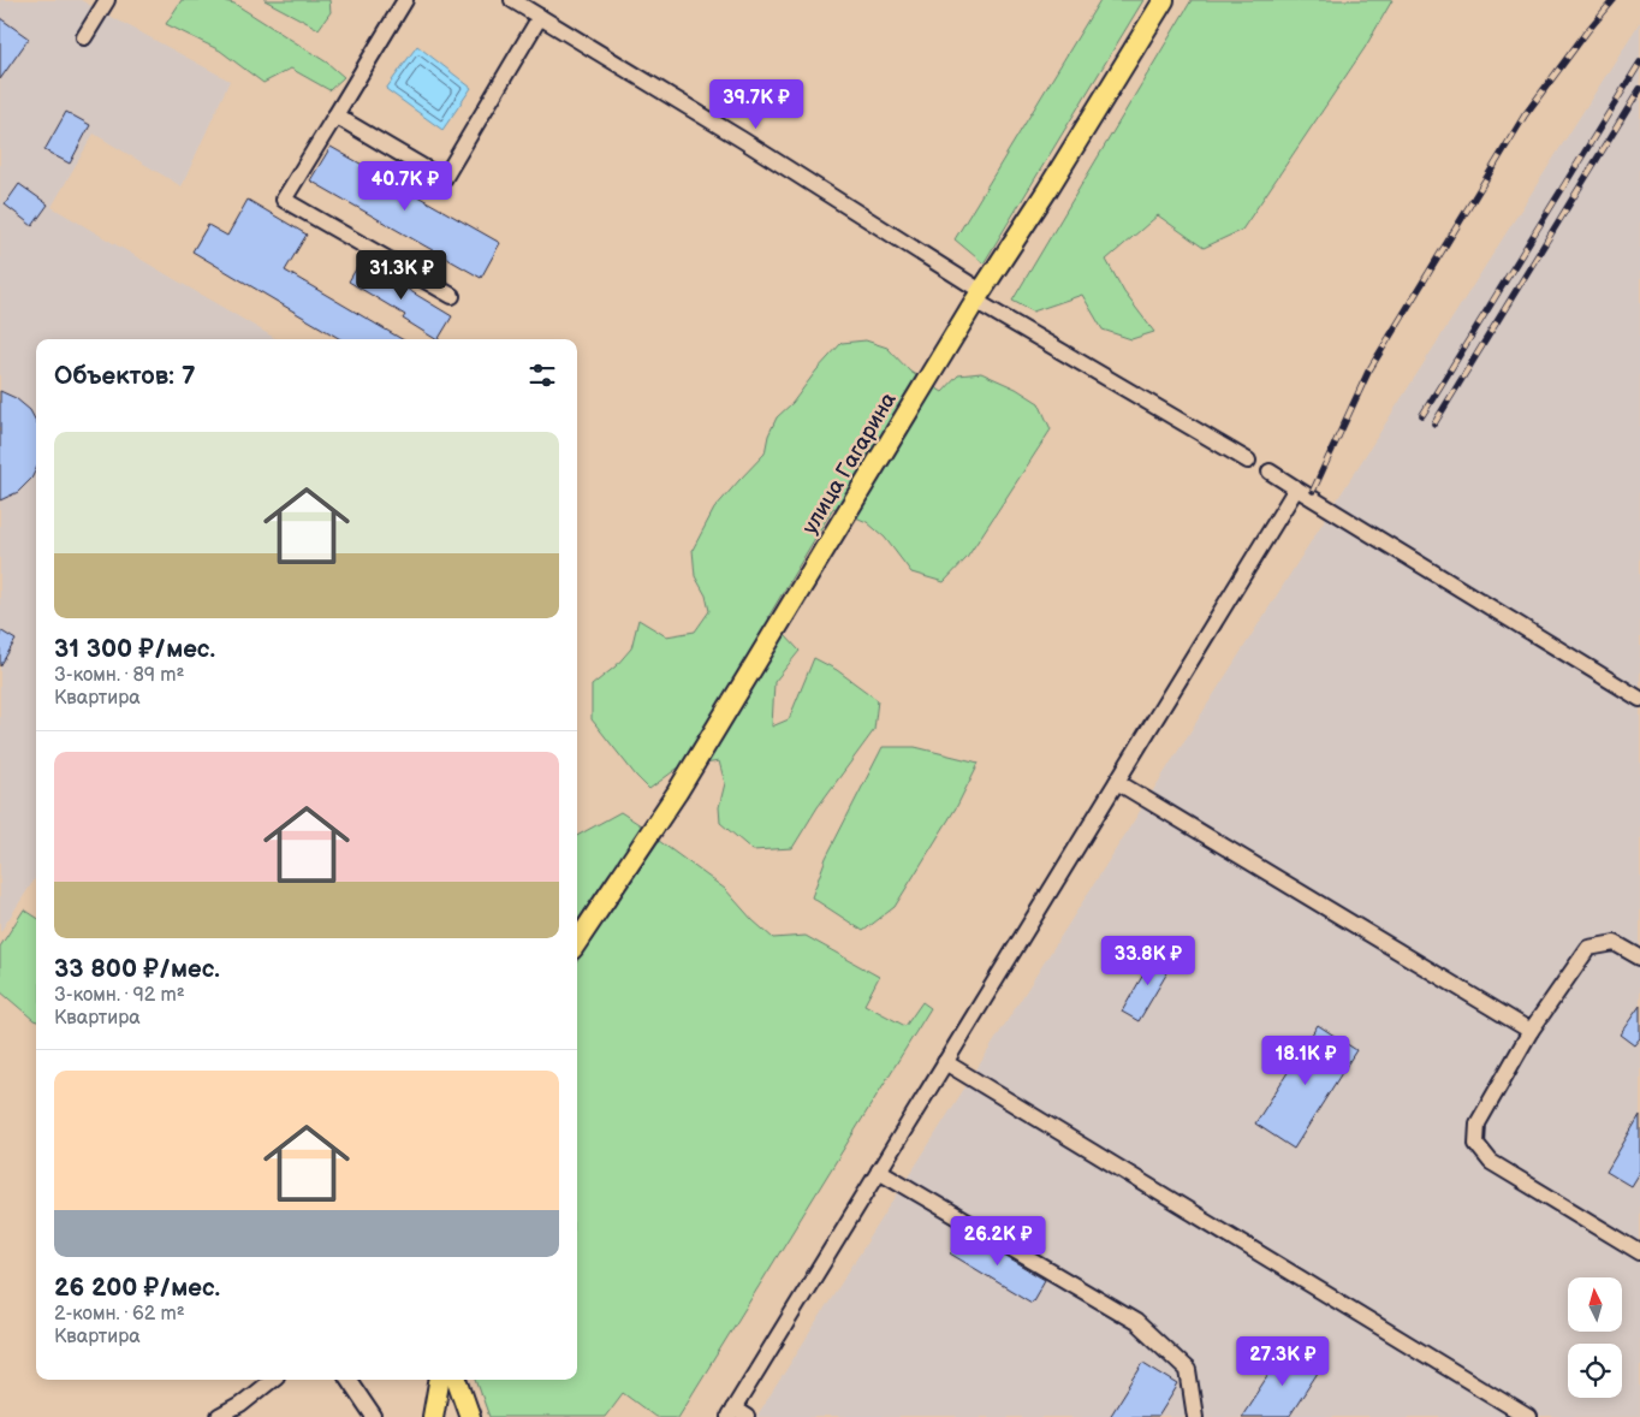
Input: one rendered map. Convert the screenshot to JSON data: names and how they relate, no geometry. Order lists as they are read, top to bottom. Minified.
{"streets":{"main road":["улица Гагарина"]},"north":"top","page":{"price":["39.7K ₽","40.7K ₽","31.3K ₽","33.8K ₽","18.1K ₽","26.2K ₽","27.3K ₽"],"heading":"Объектов: 7","list":[{"name":"31 300 ₽/мес.","note":"3-комн. · 89 m² · Квартира"},{"name":"33 800 ₽/мес.","note":"3-комн. · 92 m² · Квартира"},{"name":"26 200 ₽/мес.","note":"2-комн. · 62 m² · Квартира"}]}}
